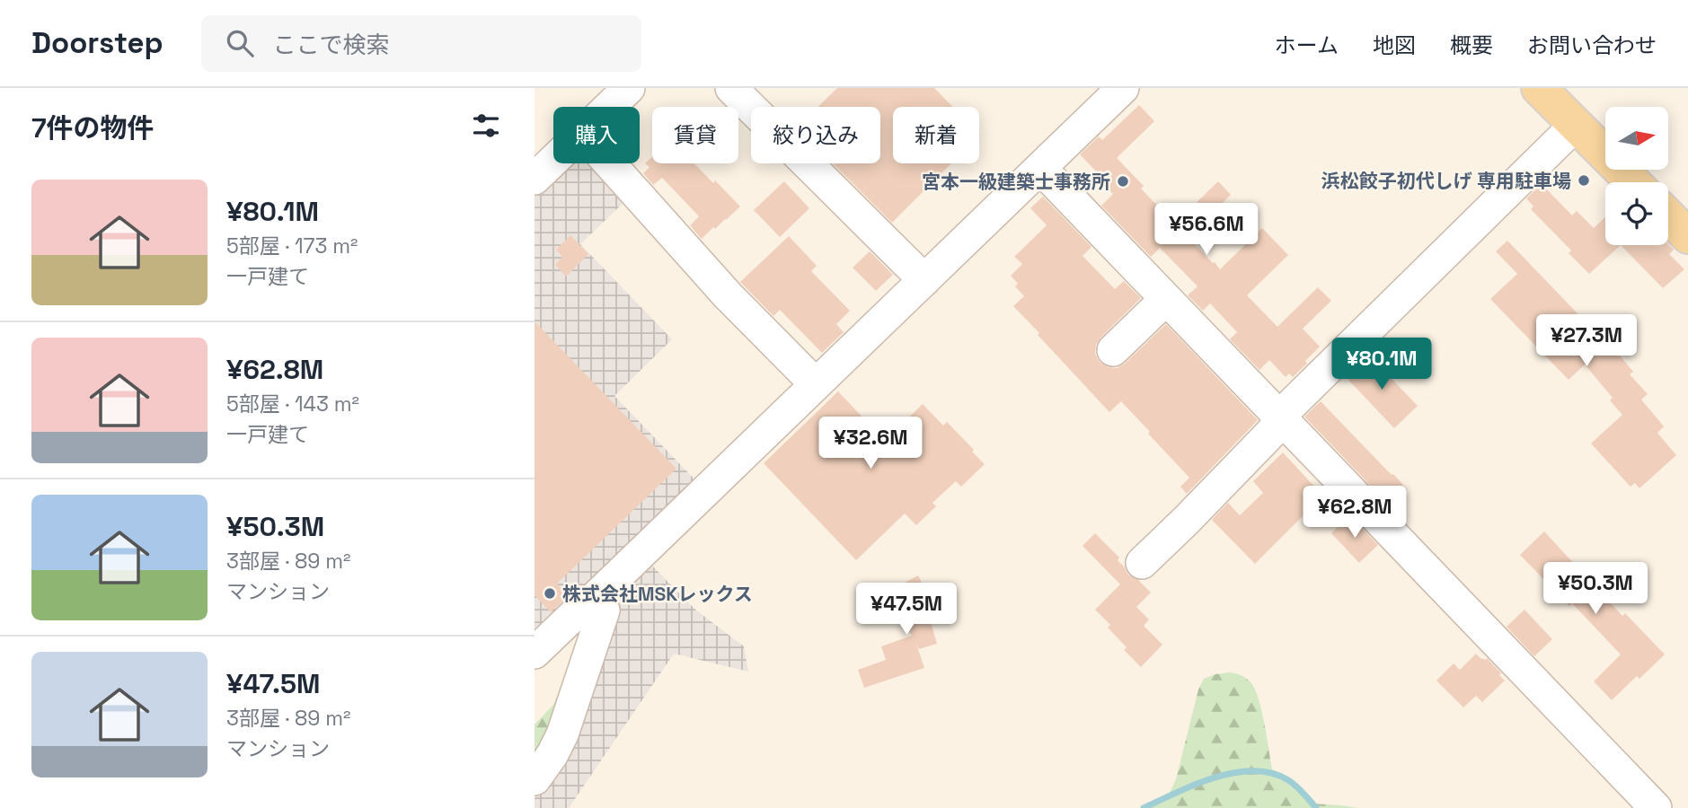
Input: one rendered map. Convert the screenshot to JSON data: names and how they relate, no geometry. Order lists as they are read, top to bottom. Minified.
{"places":["浜松餃子初代しげ 専用駐車場","宮本一級建築士事務所","株式会社MSKレックス"],"north":"right","page":{"header":"Doorstep","search":"ここで検索","nav":["ホーム","地図","概要","お問い合わせ"],"heading":"7件の物件","chip":["購入","賃貸","絞り込み","新着"],"list":[{"name":"¥80.1M","note":"5部屋 · 173 m² · 一戸建て"},{"name":"¥62.8M","note":"5部屋 · 143 m² · 一戸建て"},{"name":"¥50.3M","note":"3部屋 · 89 m² · マンション"},{"name":"¥47.5M","note":"3部屋 · 89 m² · マンション"}],"price":["¥56.6M","¥27.3M","¥80.1M","¥32.6M","¥62.8M","¥50.3M","¥47.5M"]}}
